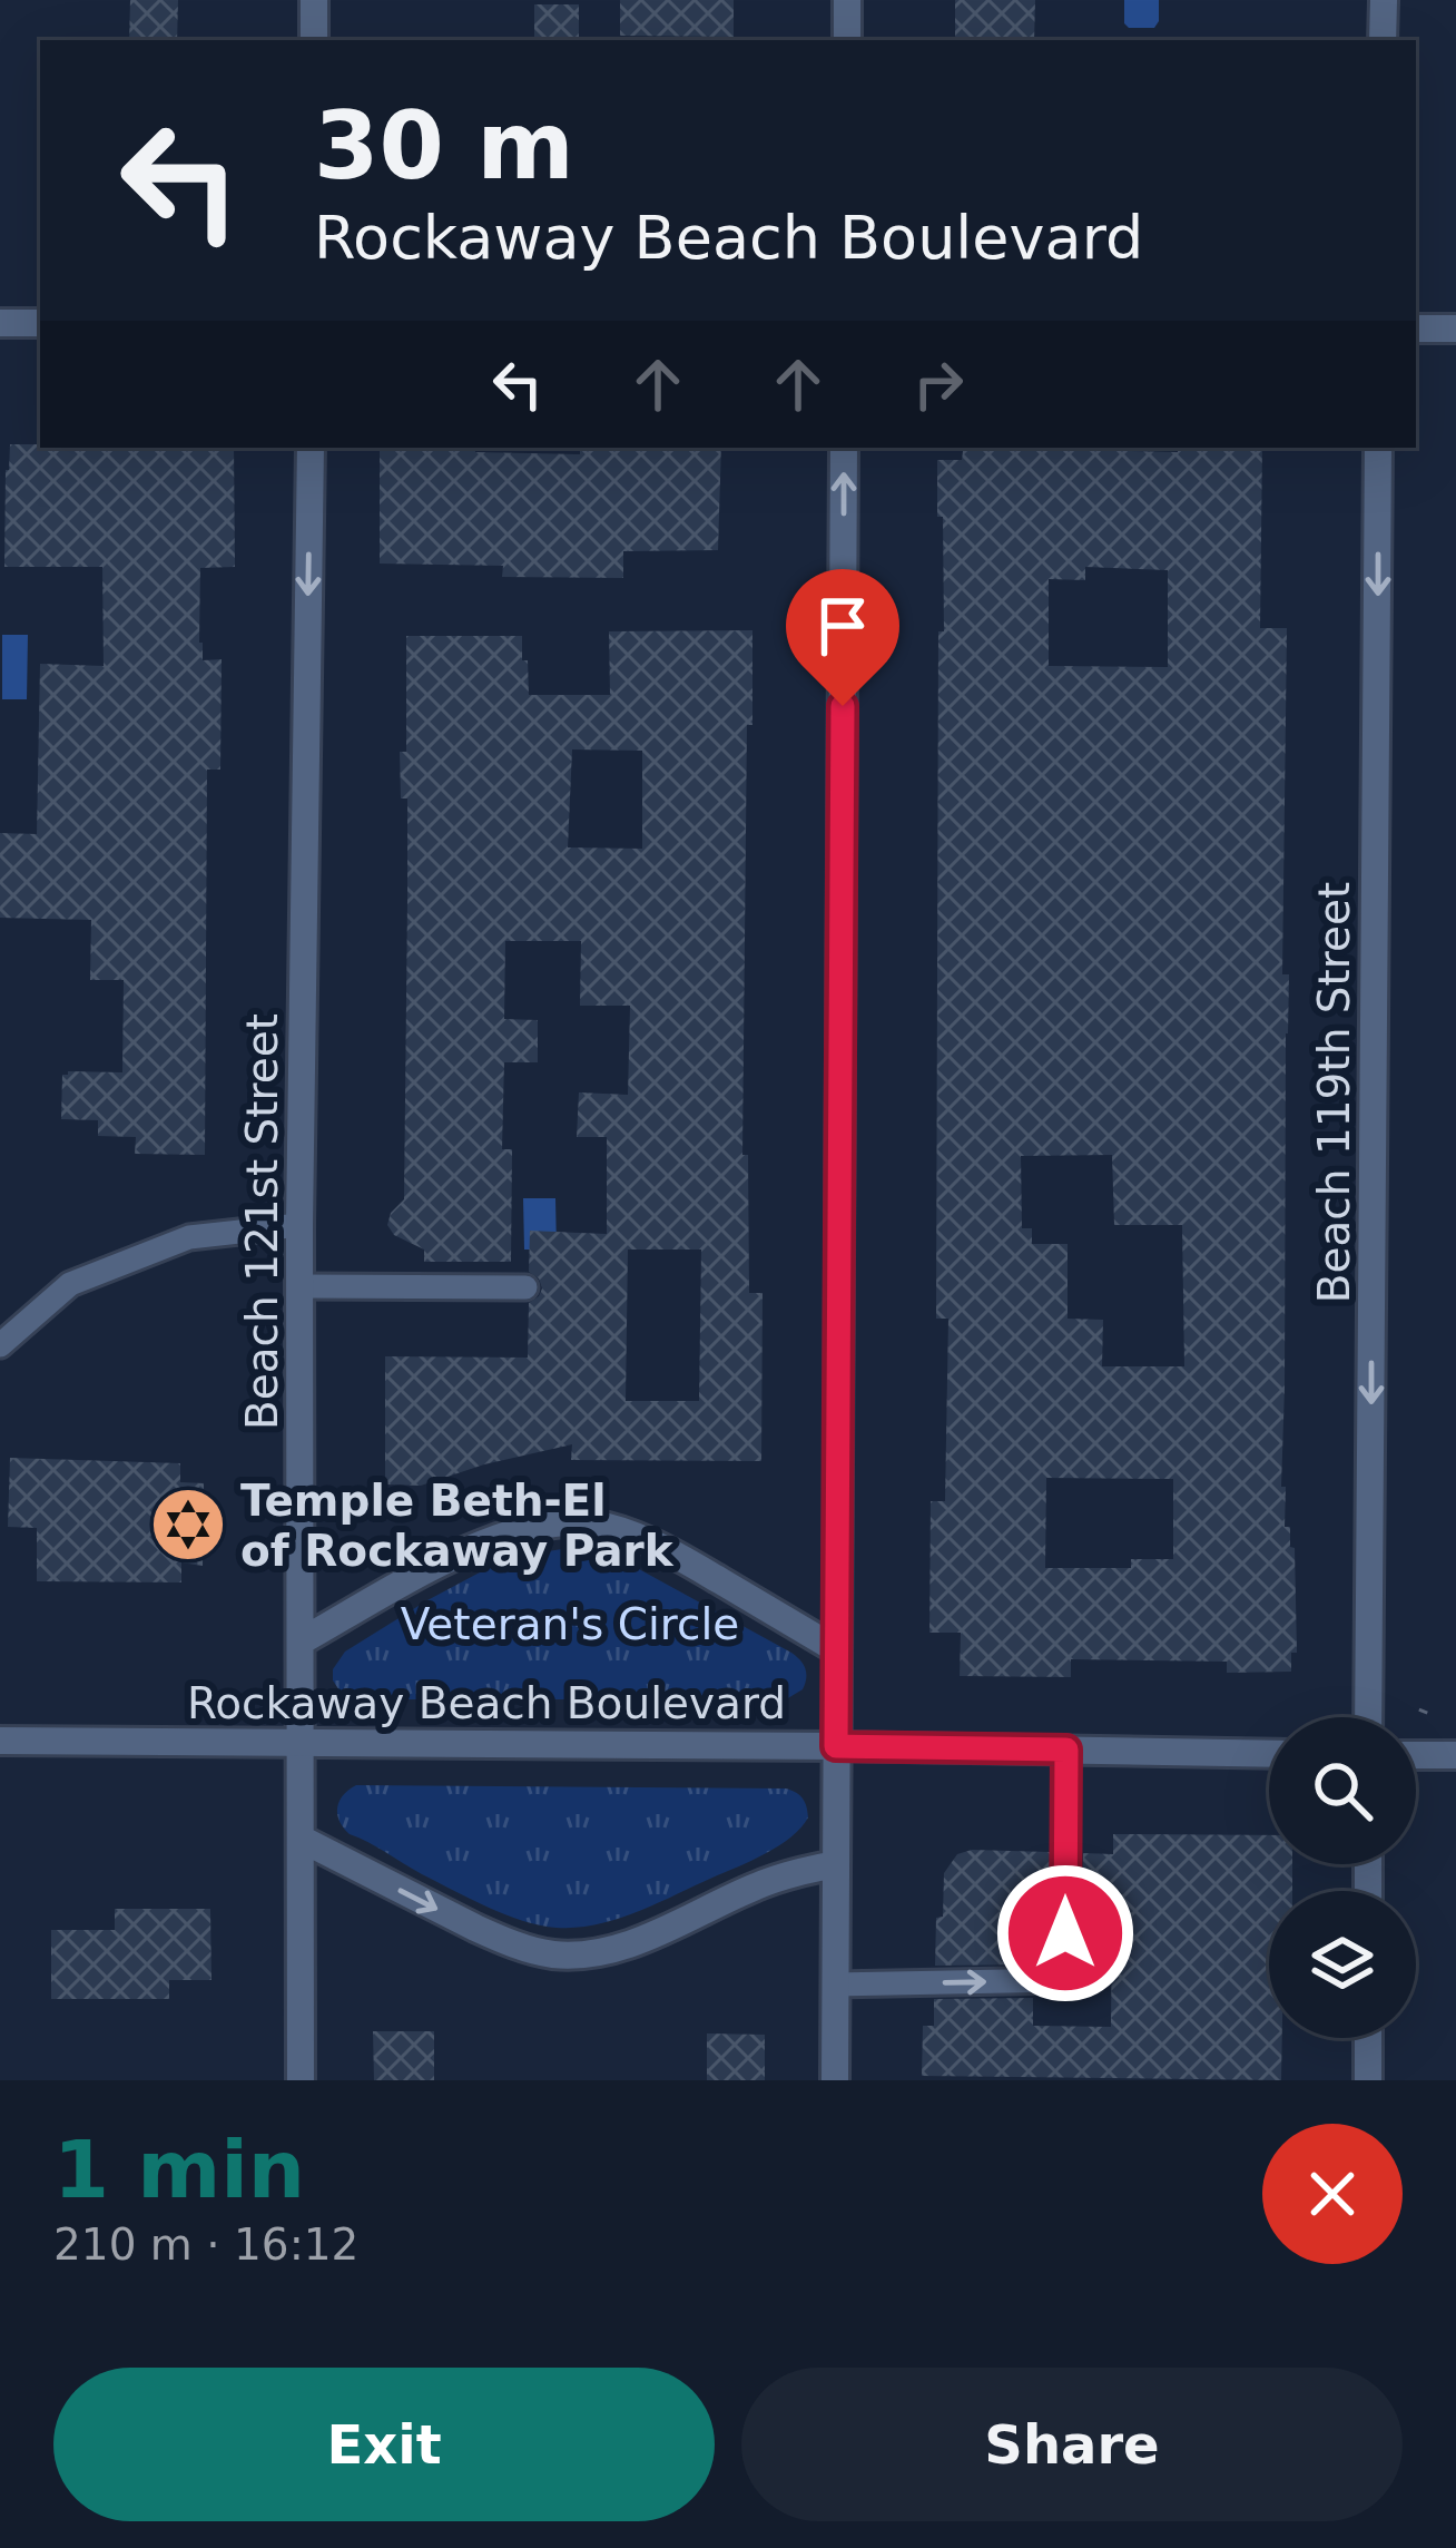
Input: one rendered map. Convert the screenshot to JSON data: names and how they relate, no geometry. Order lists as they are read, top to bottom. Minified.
{"streets":{"street":["Beach 119th Street","Beach 121st Street","Rockaway Beach Boulevard"]},"crossings":[["Beach 121st Street","Rockaway Beach Boulevard"]],"one_way":["Beach 119th Street","Beach 121st Street"],"parks":["Veteran's Circle"],"places":{"synagogue":["Temple Beth-El of Rockaway Park"]},"page":{"turn":["30 m","Rockaway Beach Boulevard"],"heading":["1 min","210 m · 16:12"],"buttons":["Exit","Share"]}}
